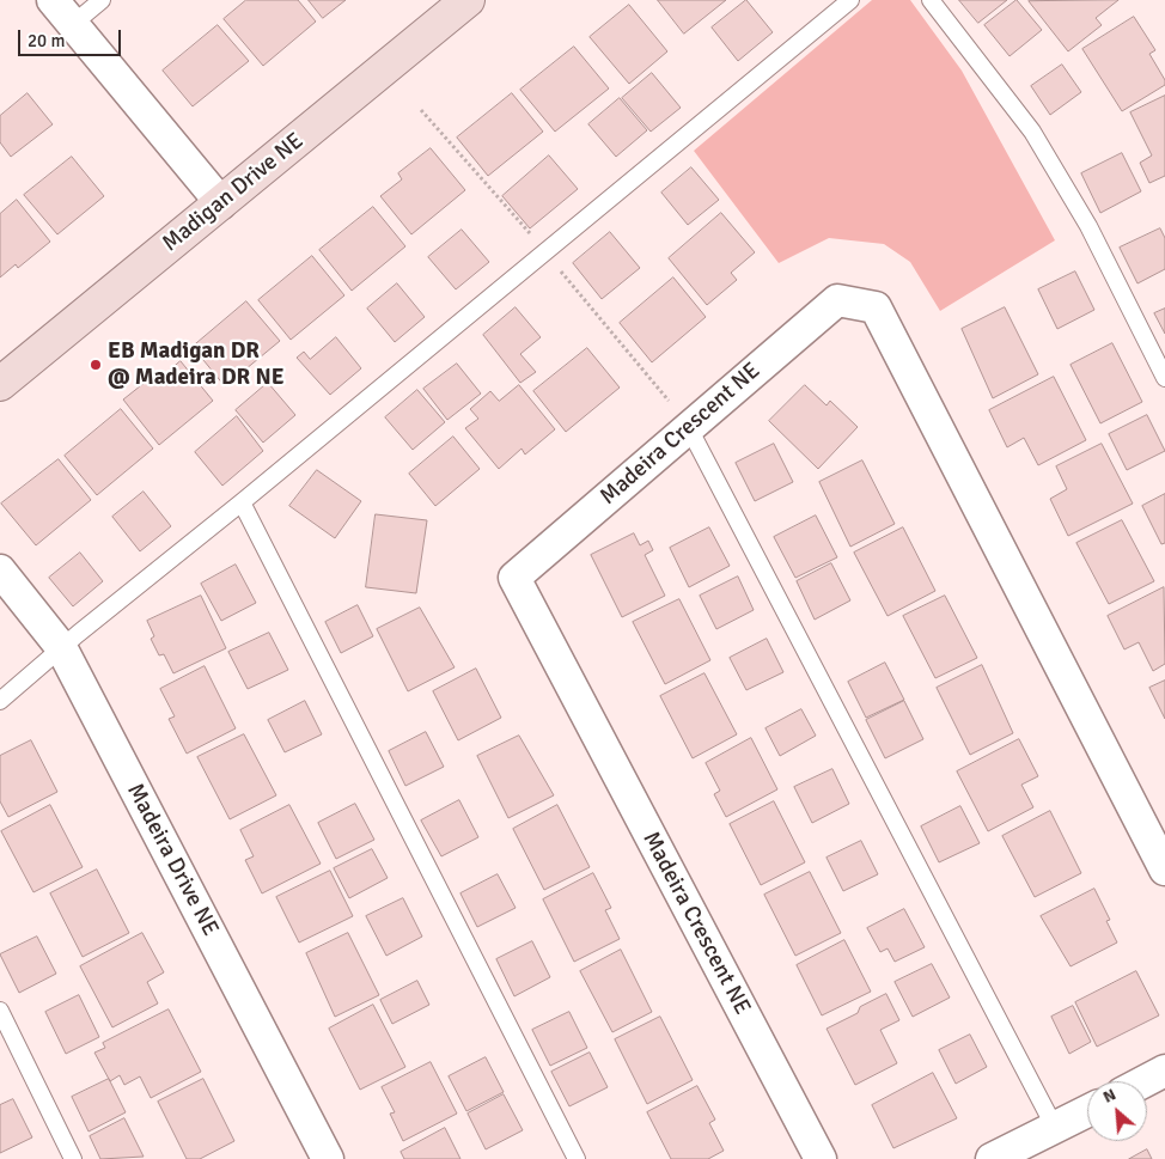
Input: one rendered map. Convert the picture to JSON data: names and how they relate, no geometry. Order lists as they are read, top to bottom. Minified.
{"streets":{"street":["Madigan Drive NE","Madeira Crescent NE","Madeira Drive NE"]},"places":["EB Madigan DR @ Madeira DR NE"],"scale_bar":"20 m","north":"top left"}
